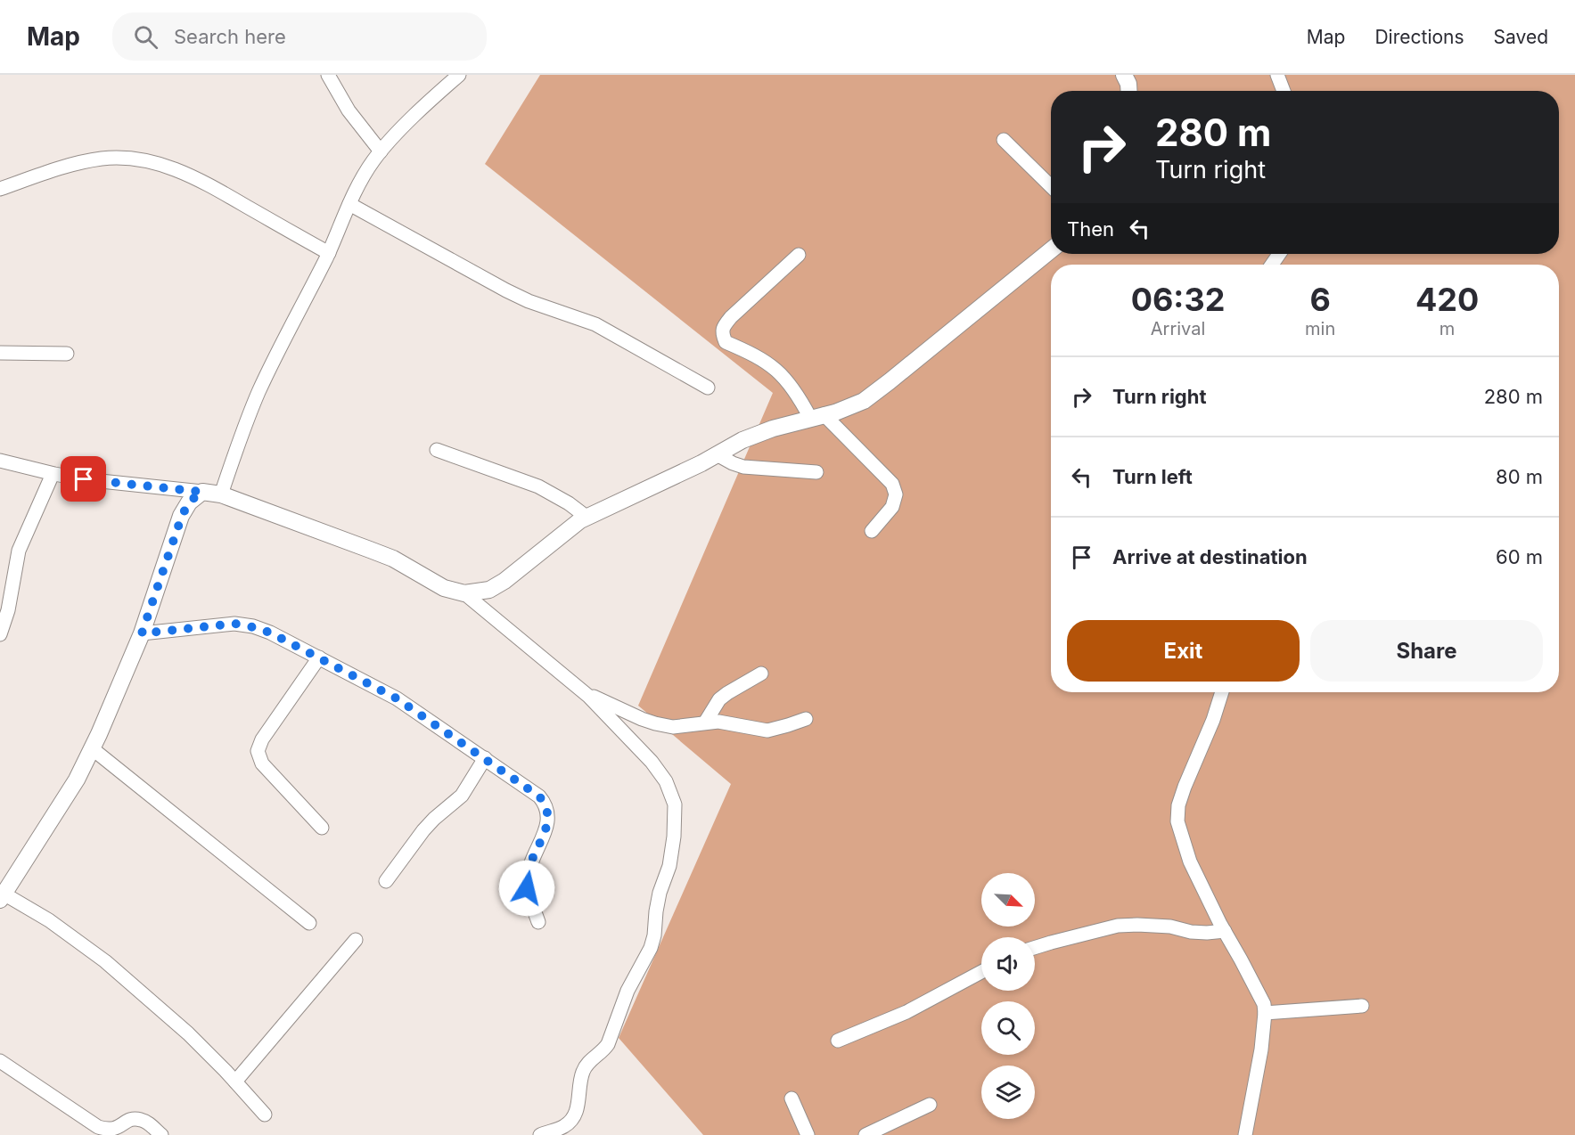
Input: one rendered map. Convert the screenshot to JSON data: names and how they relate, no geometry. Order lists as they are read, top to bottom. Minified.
{"north":"bottom right","page":{"header":"Map","search":"Search here","nav":["Map","Directions","Saved"],"turn":["280 m","Turn right"],"then":"Then","eta":["06:32","Arrival","6","min","420","m"],"list":[{"name":"Turn right","value":"280 m"},{"name":"Turn left","value":"80 m"},{"name":"Arrive at destination","value":"60 m"}],"buttons":["Exit","Share"]}}
